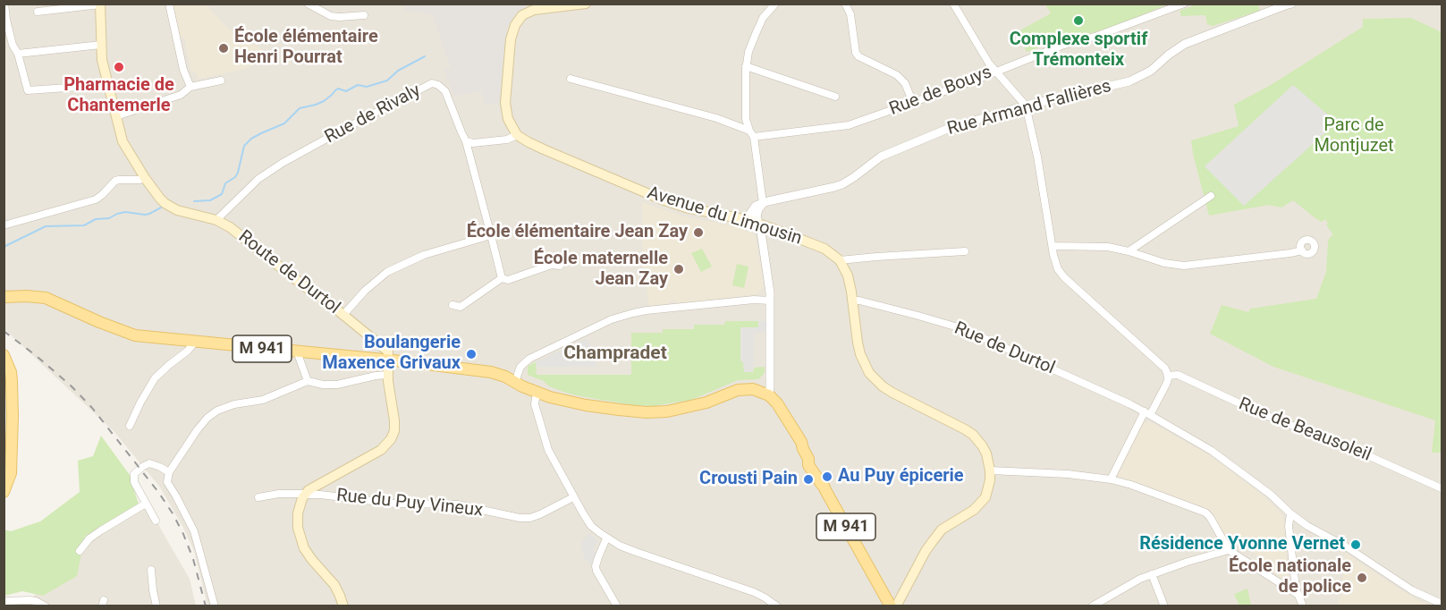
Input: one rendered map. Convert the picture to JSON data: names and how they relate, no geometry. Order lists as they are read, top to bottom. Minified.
{"streets":{"main road":["Avenue du Limousin","Route de Durtol","M 941"],"street":["Rue de Bouys","Rue Armand Fallières","Rue de Rivaly","Rue de Durtol","Rue de Beausoleil","Rue du Puy Vineux"]},"crossings":[["Rue de Rivaly","Route de Durtol"],["Route de Durtol","M 941"]],"districts":["Champradet"],"parks":["Parc de Montjuzet"],"places":["Complexe sportif Trémonteix","École élémentaire Henri Pourrat","Pharmacie de Chantemerle","École élémentaire Jean Zay","École maternelle Jean Zay","Boulangerie Maxence Grivaux","Au Puy épicerie","Crousti Pain","Résidence Yvonne Vernet","École nationale de police"]}
